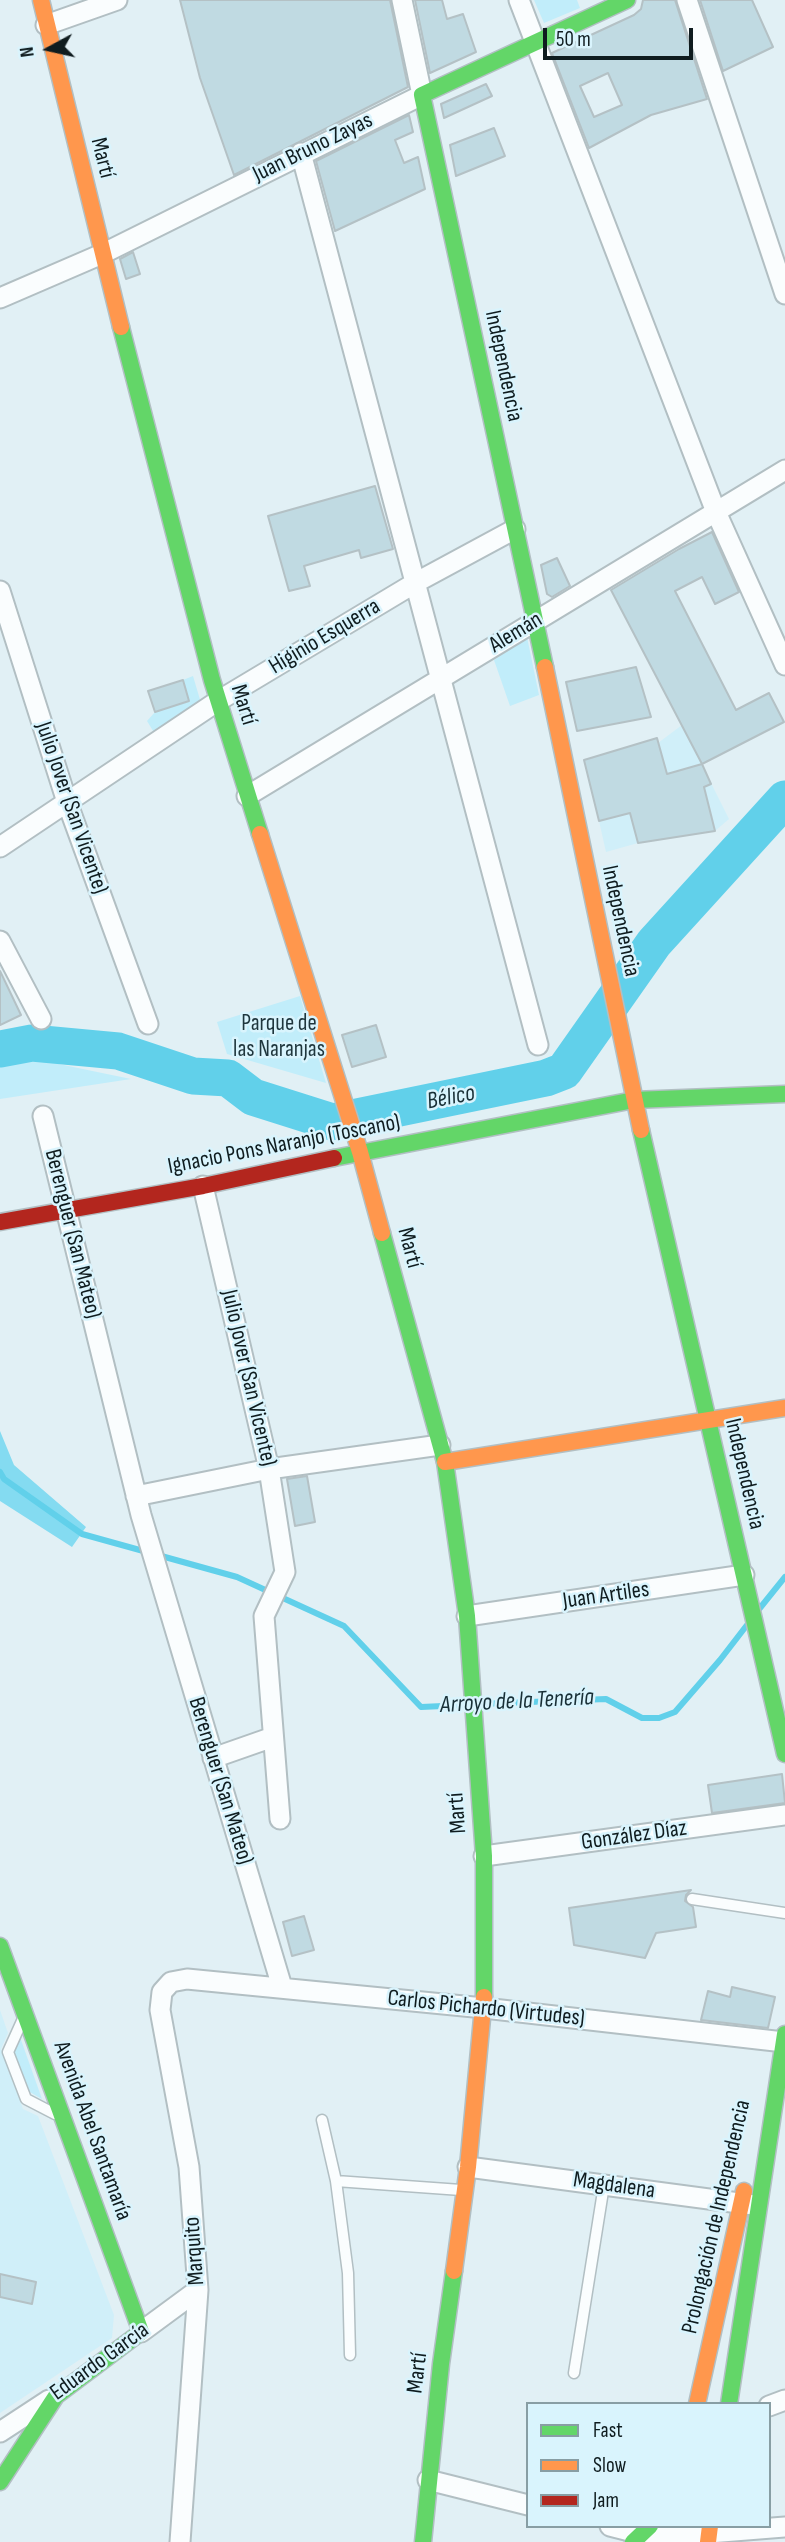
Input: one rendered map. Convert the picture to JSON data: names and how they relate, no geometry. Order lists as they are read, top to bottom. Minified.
{"streets":{"street":["Juan Bruno Zayas","Martí","Independencia","Alemán","Higinio Esquerra","Julio Jover (San Vicente)","Ignacio Pons Naranjo (Toscano)","Berenguer (San Mateo)","Juan Artiles","González Díaz","Carlos Pichardo (Virtudes)","Avenida Abel Santamaría","Magdalena","Prolongación de Independencia","Marquito","Eduardo García"]},"crossings":[["Juan Bruno Zayas","Martí"],["Juan Bruno Zayas","Independencia"],["Martí","Alemán"],["Martí","Higinio Esquerra"],["Martí","Ignacio Pons Naranjo (Toscano)"],["Martí","Juan Artiles"],["Martí","González Díaz"],["Martí","Carlos Pichardo (Virtudes)"],["Martí","Magdalena"],["Independencia","Alemán"],["Independencia","Higinio Esquerra"],["Independencia","Ignacio Pons Naranjo (Toscano)"],["Independencia","Juan Artiles"],["Higinio Esquerra","Julio Jover (San Vicente)"],["Julio Jover (San Vicente)","Ignacio Pons Naranjo (Toscano)"],["Ignacio Pons Naranjo (Toscano)","Berenguer (San Mateo)"],["Berenguer (San Mateo)","Carlos Pichardo (Virtudes)"],["Carlos Pichardo (Virtudes)","Prolongación de Independencia"],["Carlos Pichardo (Virtudes)","Marquito"],["Avenida Abel Santamaría","Eduardo García"],["Magdalena","Prolongación de Independencia"],["Marquito","Eduardo García"]],"water":["Bélico","Arroyo de la Tenería"],"parks":["Parque de las Naranjas"],"legend":["Fast","Slow","Jam"],"scale_bar":"50 m","north":"left"}
